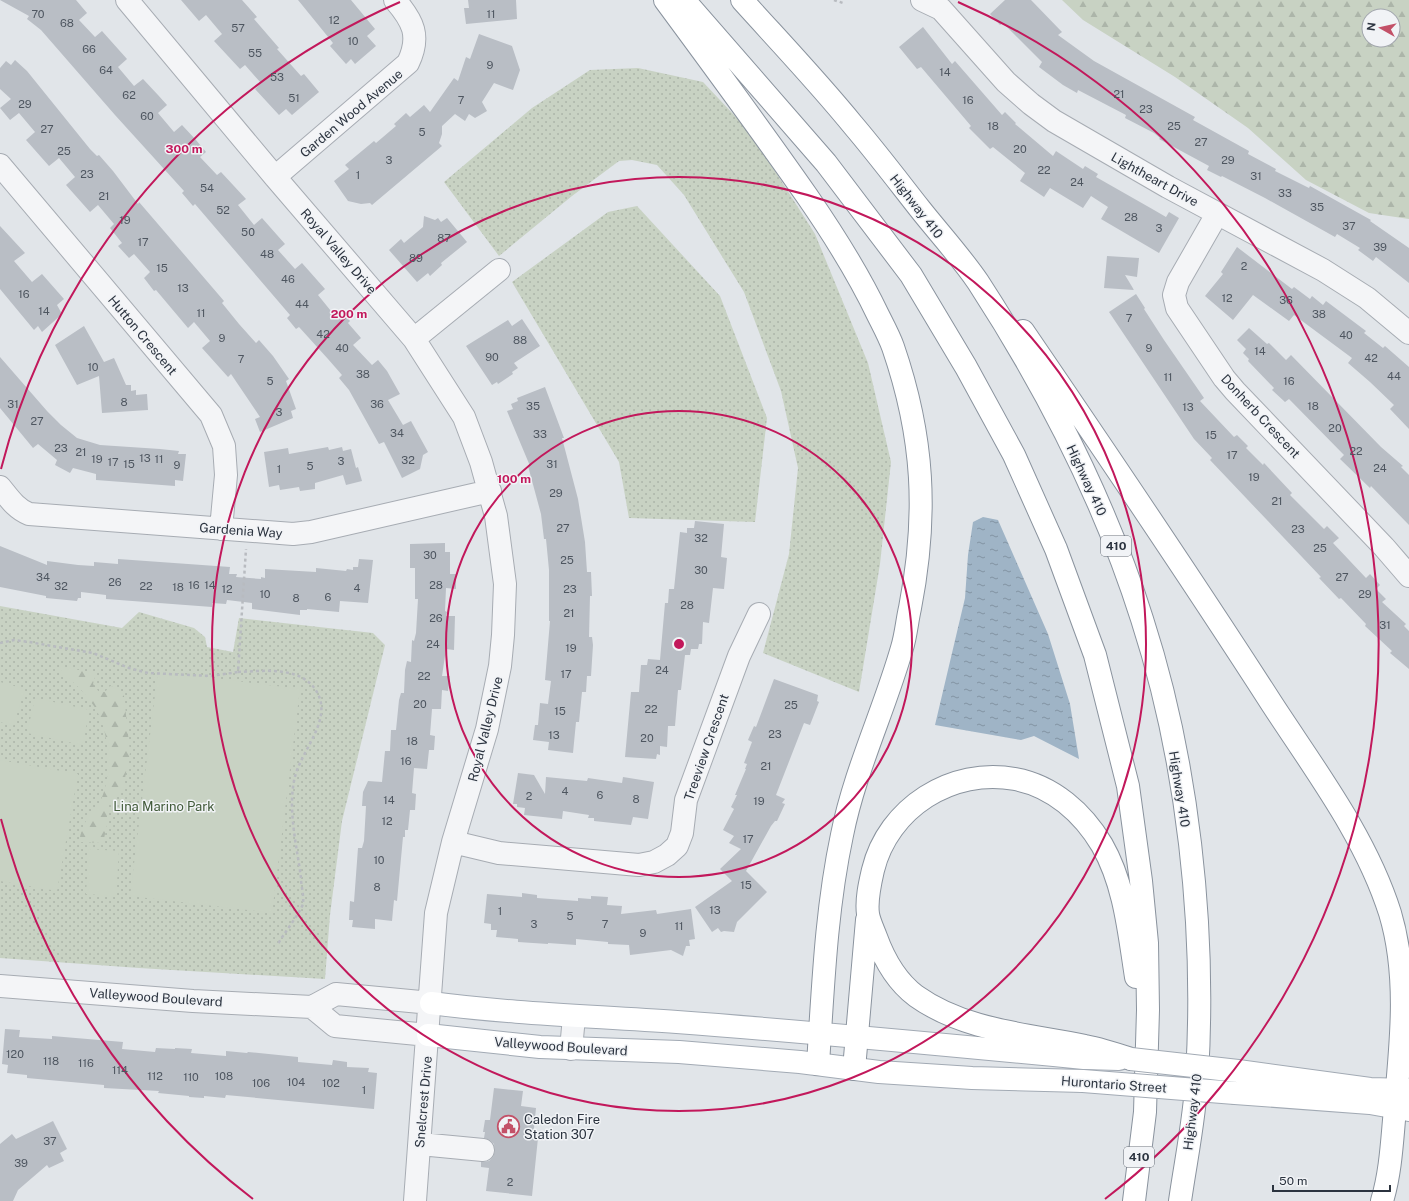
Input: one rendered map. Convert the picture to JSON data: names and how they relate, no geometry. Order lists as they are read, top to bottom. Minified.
{"streets":{"main road":["Highway 410","410","Valleywood Boulevard","Hurontario Street"],"street":["Garden Wood Avenue","Lightheart Drive","Royal Valley Drive","Hutton Crescent","Donherb Crescent","Gardenia Way","Treeview Crescent","Snelcrest Drive"]},"crossings":[["Garden Wood Avenue","Royal Valley Drive"],["Lightheart Drive","Donherb Crescent"],["Royal Valley Drive","Gardenia Way"],["Royal Valley Drive","Treeview Crescent"],["Royal Valley Drive","Snelcrest Drive"],["Hutton Crescent","Gardenia Way"],["Valleywood Boulevard","Hurontario Street"],["Valleywood Boulevard","Snelcrest Drive"]],"parks":["Lina Marino Park"],"places":{"public building":["Caledon Fire Station 307"]},"house_numbers":["70","11","12","68","57","10","66","55","9","64","14","53","21","62","51","7","16","29","23","60","18","25","27","5","27","20","25","3","29","22","23","1","31","24","54","33","21","35","52","28","19","37","3","50","87","17","39","48","89","2","15","46","13","16","12","36","44","14","11","38","7","42","40","9","88","40","9","14","90","42","7","10","38","44","11","5","16","8","31","36","35","18","13","3","27","20","34","33","15","23","22","21","17","13","19","11","32","3","17","15","31","9","5","24","1","19","29","21","27","23","32","25","30","25","30","34","27","26","16","14","28","32","22","18","4","12","23","10","29","6","8","28","21","26","31","24","19","24","17","22","20","25","22","15","23","13","20","18","16","21","4","6","2","8","14","19","12","17","10","15","8","13","1","5","3","7","11","9","120","118","116","114","112","108","110","104","106","102","1","37","39","2"],"scale_bar":"50 m","north":"left","rings":["300 m","200 m","100 m"]}
